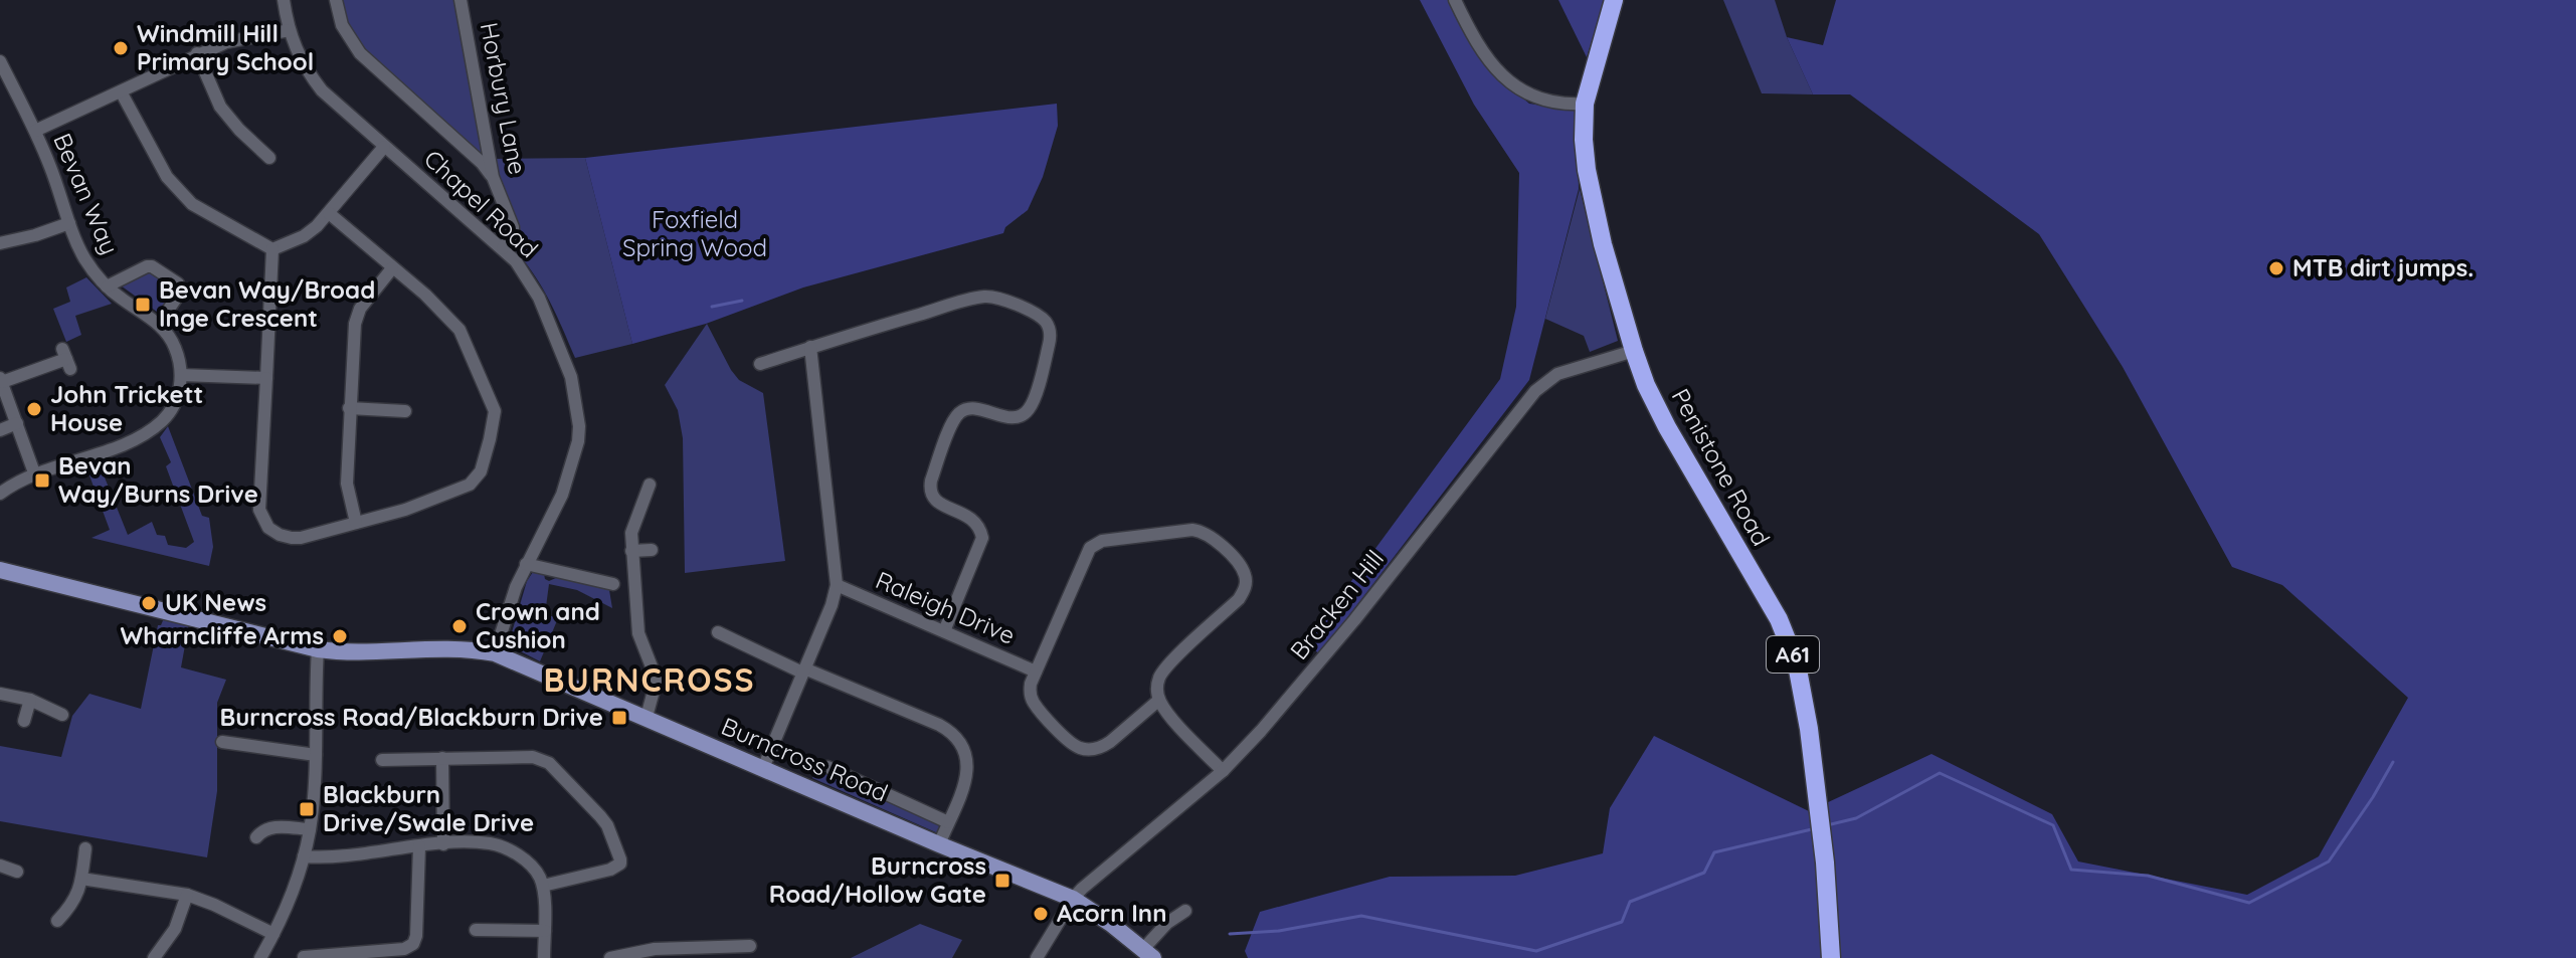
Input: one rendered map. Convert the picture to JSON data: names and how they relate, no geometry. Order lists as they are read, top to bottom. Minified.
{"streets":{"highway":["Penistone Road","A61"],"main road":["Burncross Road"],"street":["Horbury Lane","Bevan Way","Chapel Road","Bracken Hill","Raleigh Drive"]},"crossings":[["Horbury Lane","Chapel Road"],["Chapel Road","Burncross Road"],["Penistone Road","Bracken Hill"],["Bracken Hill","Burncross Road"]],"districts":["BURNCROSS"],"parks":["Foxfield Spring Wood"],"places":{"other":["Windmill Hill Primary School","MTB dirt jumps.","John Trickett House","UK News","Crown and Cushion","Wharncliffe Arms","Acorn Inn"],"transit":["Bevan Way/Broad Inge Crescent","Bevan Way/Burns Drive","Burncross Road/Blackburn Drive","Blackburn Drive/Swale Drive","Burncross Road/Hollow Gate"]}}
